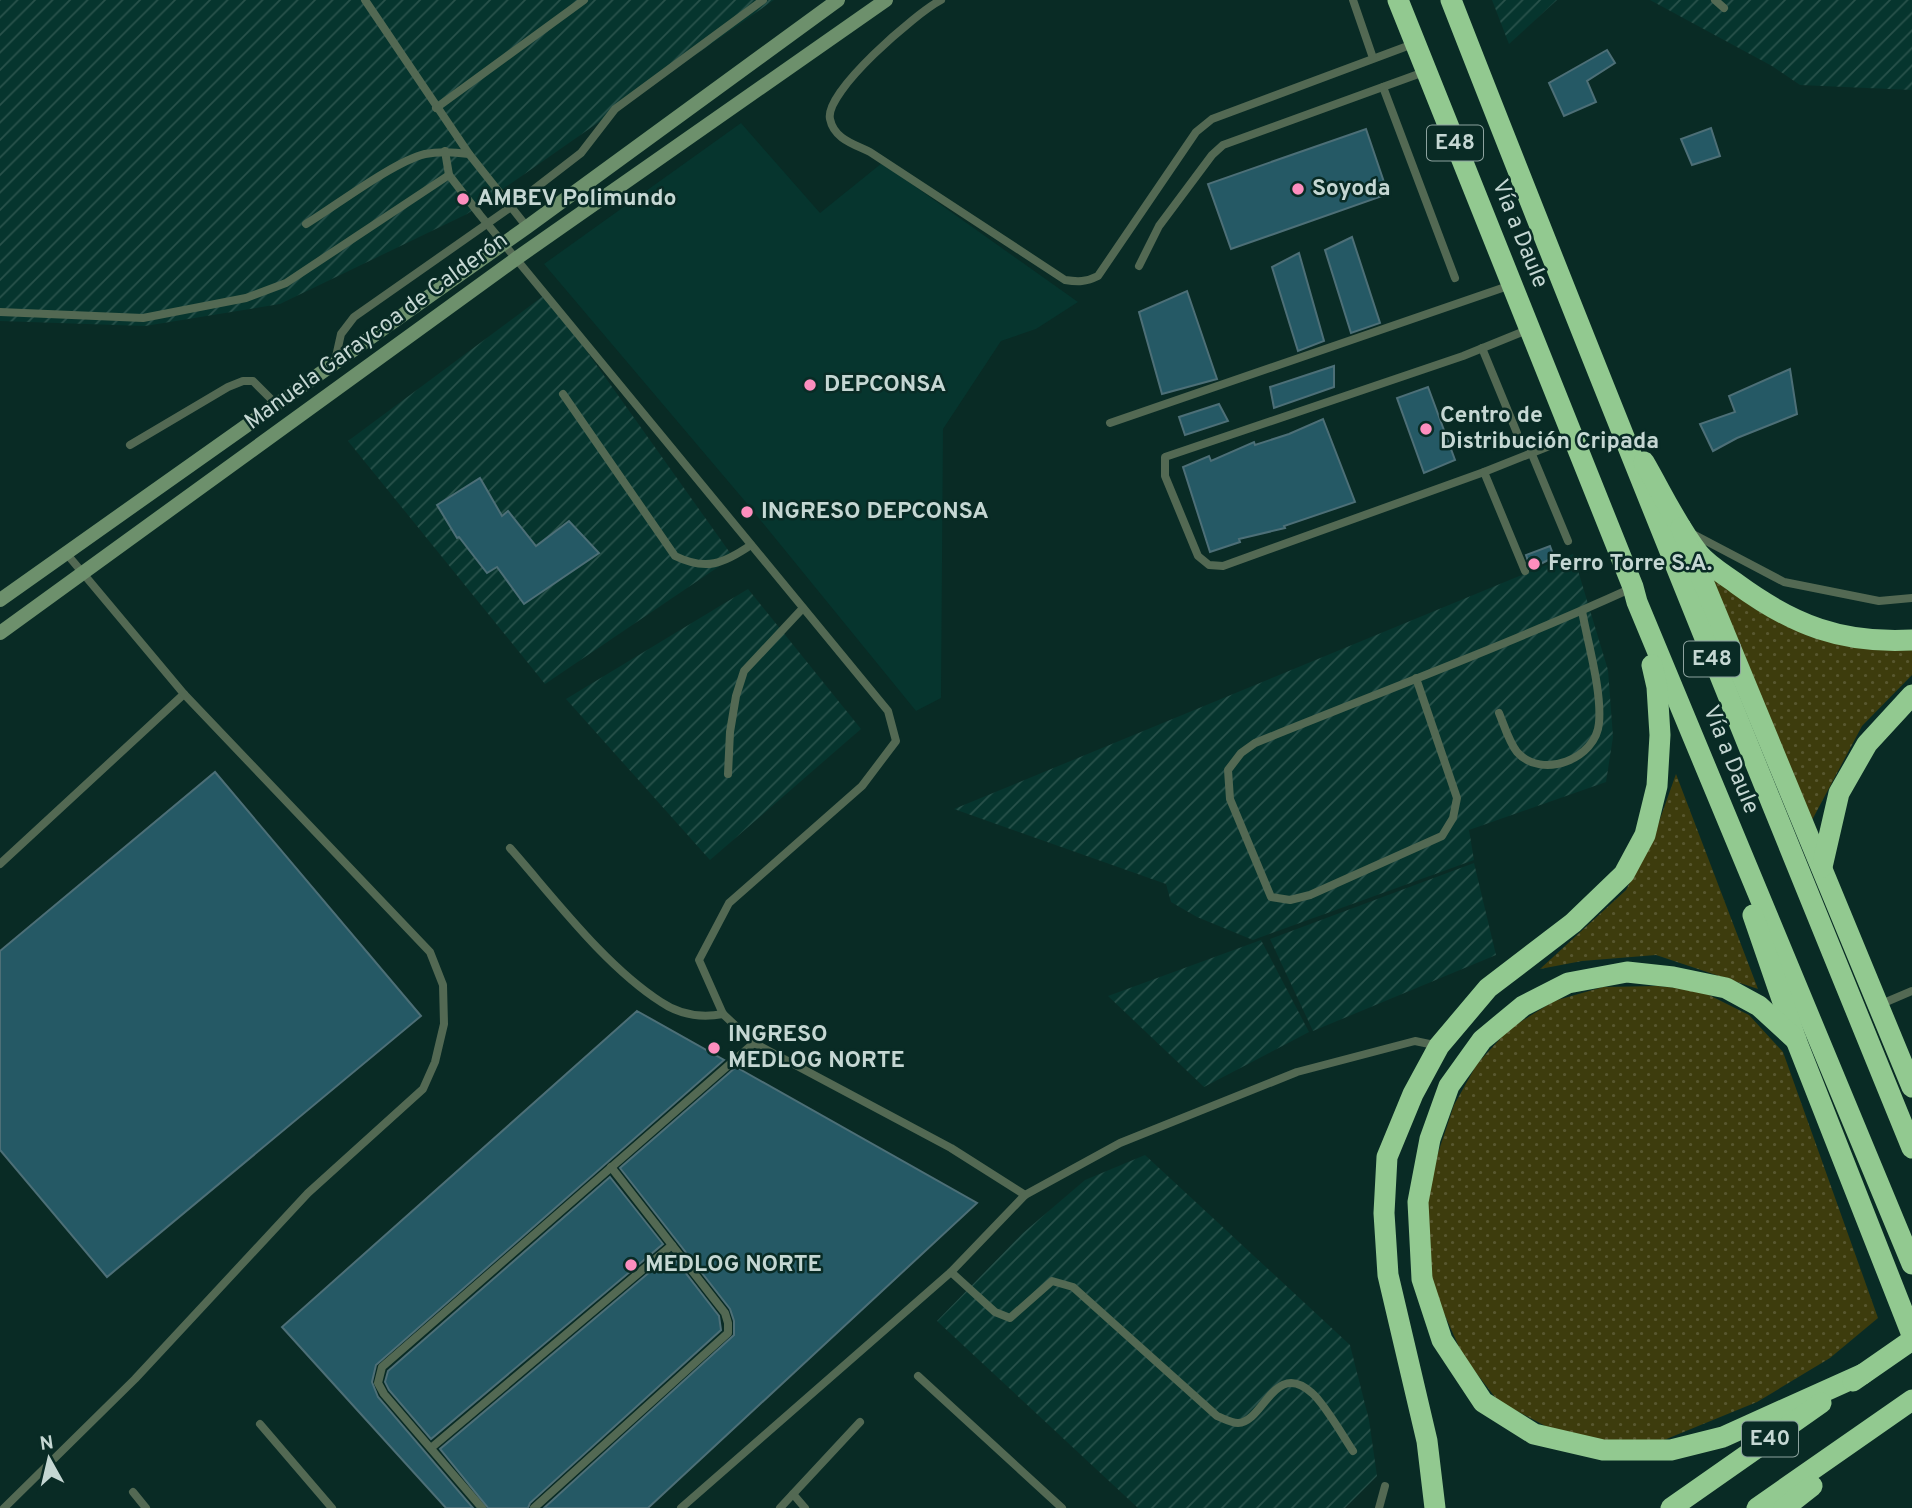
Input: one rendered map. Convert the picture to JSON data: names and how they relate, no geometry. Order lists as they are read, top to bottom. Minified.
{"streets":{"highway":["E48","Vía a Daule","E40"],"street":["Manuela Garaycoa de Calderón"]},"places":["Soyoda","AMBEV Polimundo","DEPCONSA","Centro de Distribución Cripada","INGRESO DEPCONSA","Ferro Torre S.A.","INGRESO MEDLOG NORTE","MEDLOG NORTE"],"north":"top"}
